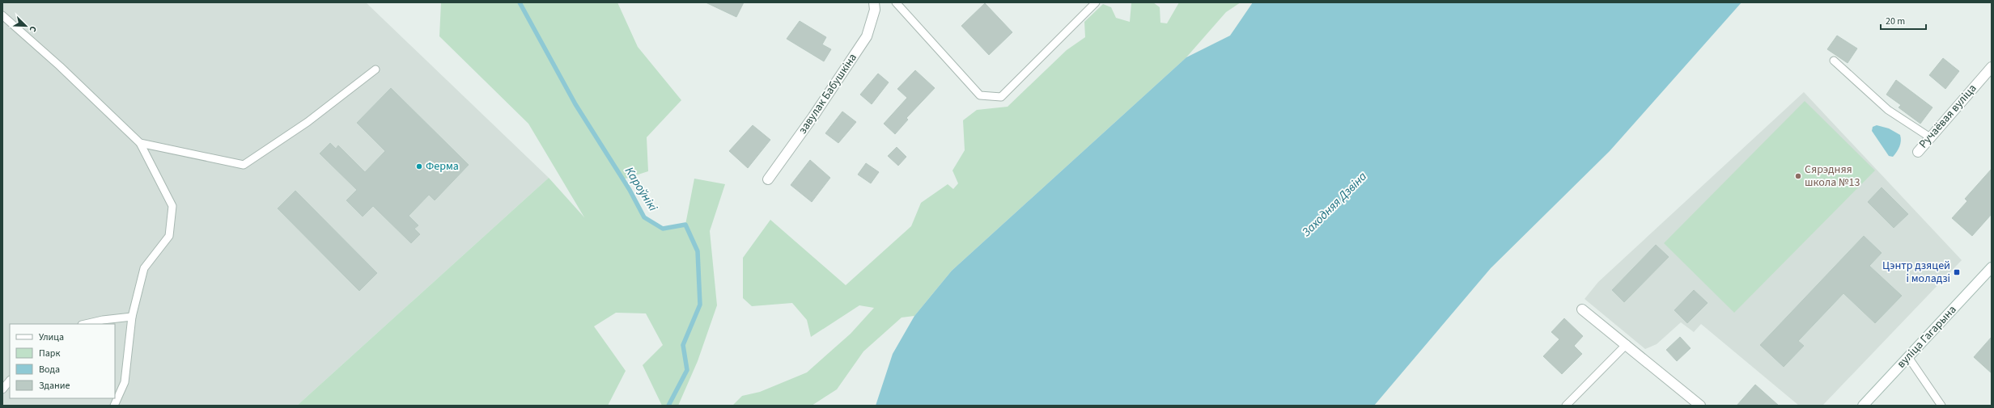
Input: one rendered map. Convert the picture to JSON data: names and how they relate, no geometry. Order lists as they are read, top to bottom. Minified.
{"streets":{"street":["завулак Бабушкіна","Ручаёвая вуліца","вуліца Гагарына"]},"water":["Кароўнікі","Заходняя Дзвіна"],"places":{"other":["Ферма","Сярэдняя школа №13"],"transit":["Цэнтр дзяцей і моладзі"]},"legend":["Улица","Парк","Вода","Здание"],"scale_bar":"20 m","north":"bottom right"}
